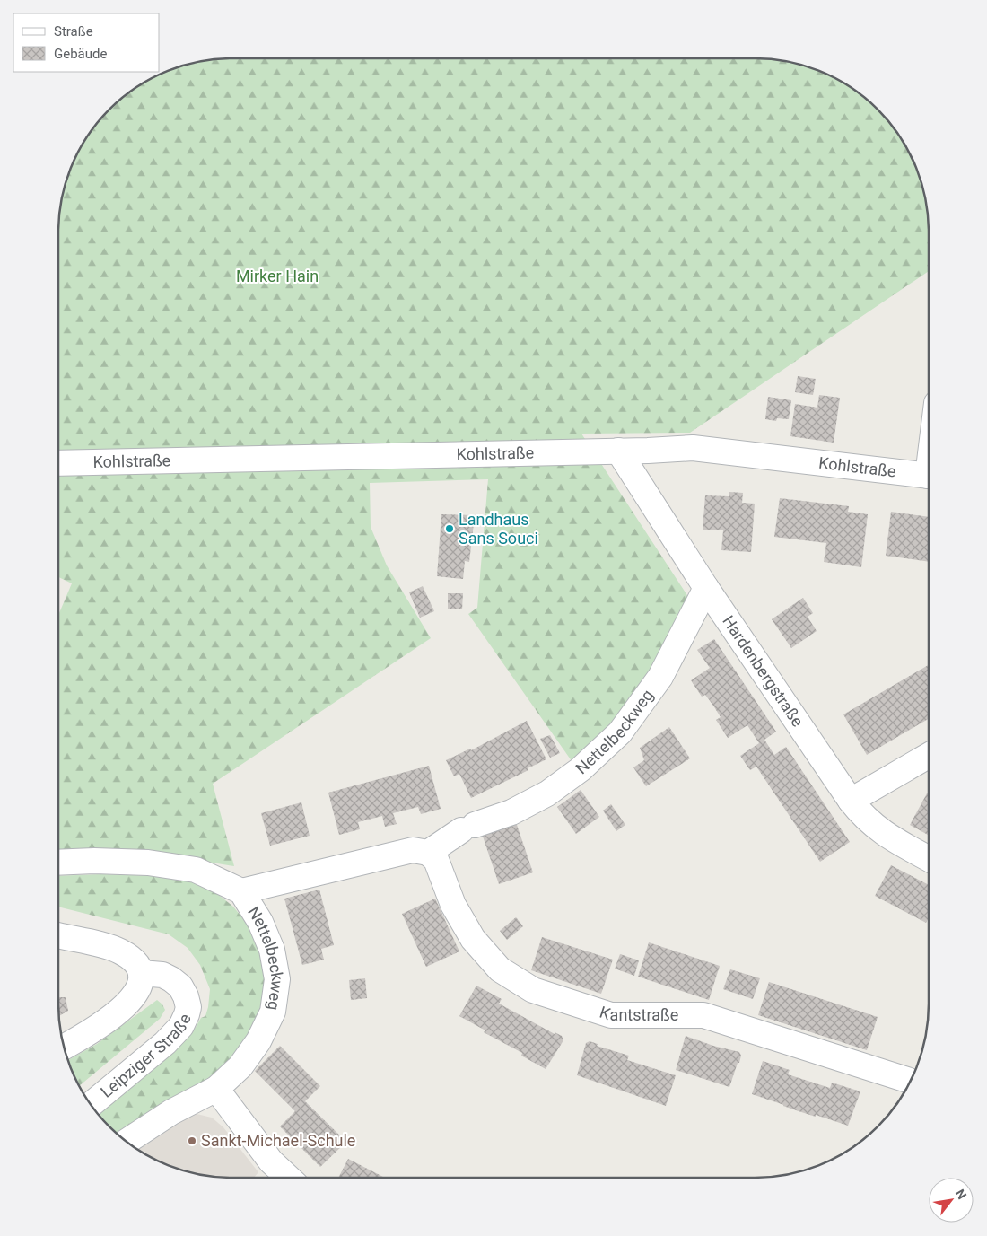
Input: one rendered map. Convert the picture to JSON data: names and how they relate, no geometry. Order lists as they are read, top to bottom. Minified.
{"streets":{"street":["Kohlstraße","Hardenbergstraße","Nettelbeckweg","Kantstraße","Leipziger Straße"]},"crossings":[["Kohlstraße","Hardenbergstraße"],["Hardenbergstraße","Nettelbeckweg"],["Nettelbeckweg","Kantstraße"]],"parks":["Mirker Hain"],"places":["Landhaus Sans Souci","Sankt-Michael-Schule"],"legend":["Straße","Gebäude"],"north":"top right"}
